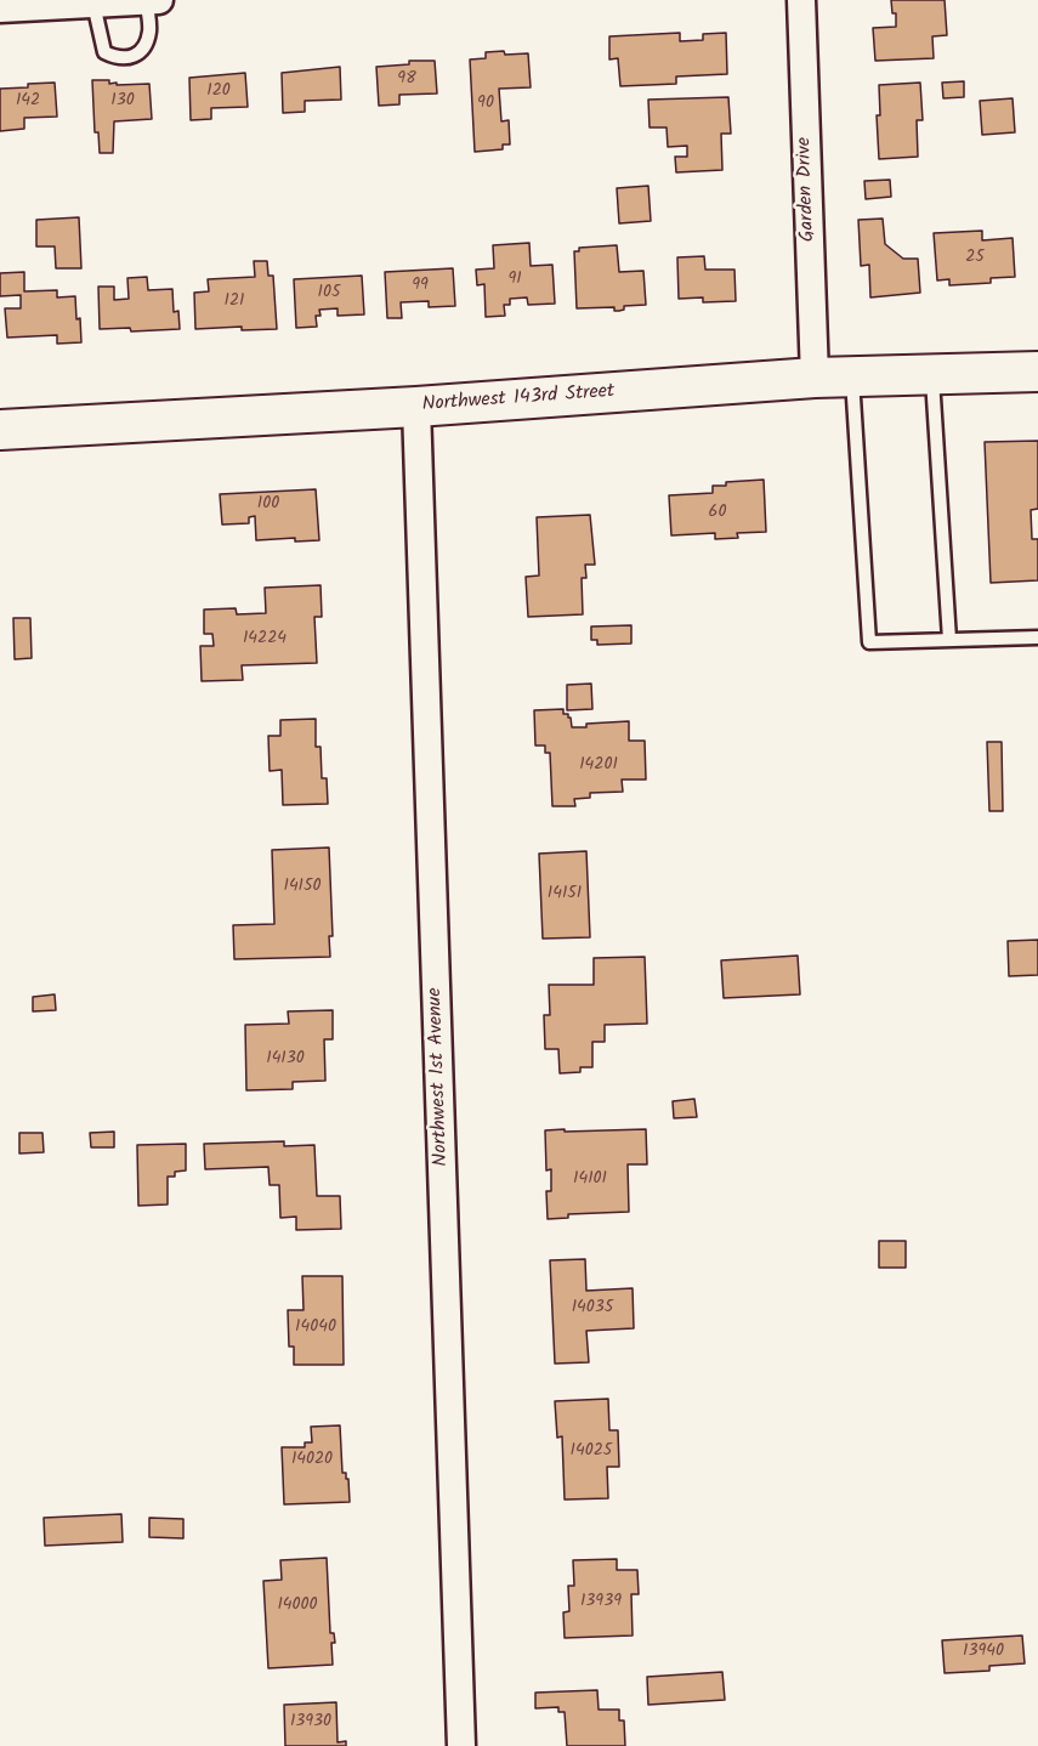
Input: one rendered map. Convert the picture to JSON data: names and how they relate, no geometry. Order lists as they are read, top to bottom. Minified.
{"streets":{"street":["Garden Drive","Northwest 143rd Street","Northwest 1st Avenue"]},"crossings":[["Garden Drive","Northwest 143rd Street"],["Northwest 143rd Street","Northwest 1st Avenue"]],"house_numbers":["98","120","142","130","90","25","91","99","105","121","100","60","14224","14201","14150","14151","14130","14101","14035","14040","14025","14020","13939","14000","13940","13930"]}
